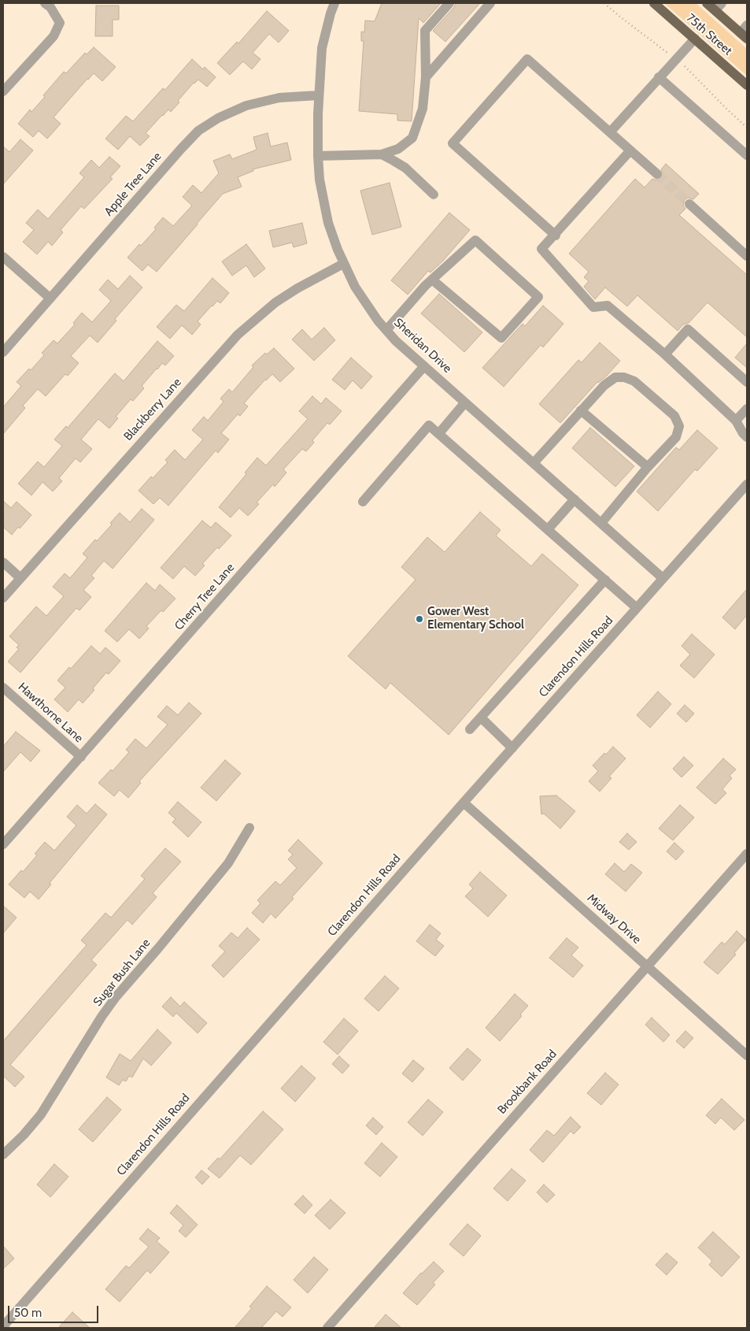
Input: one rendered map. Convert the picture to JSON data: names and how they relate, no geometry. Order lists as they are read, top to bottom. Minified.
{"streets":{"main road":["75th Street"],"street":["Apple Tree Lane","Sheridan Drive","Blackberry Lane","Cherry Tree Lane","Clarendon Hills Road","Hawthorne Lane","Midway Drive","Sugar Bush Lane","Brookbank Road"]},"crossings":[["Apple Tree Lane","Sheridan Drive"],["Sheridan Drive","Blackberry Lane"],["Sheridan Drive","Cherry Tree Lane"],["Sheridan Drive","Clarendon Hills Road"],["Cherry Tree Lane","Hawthorne Lane"],["Clarendon Hills Road","Midway Drive"],["Midway Drive","Brookbank Road"]],"places":["Gower West Elementary School"],"scale_bar":"50 m"}
